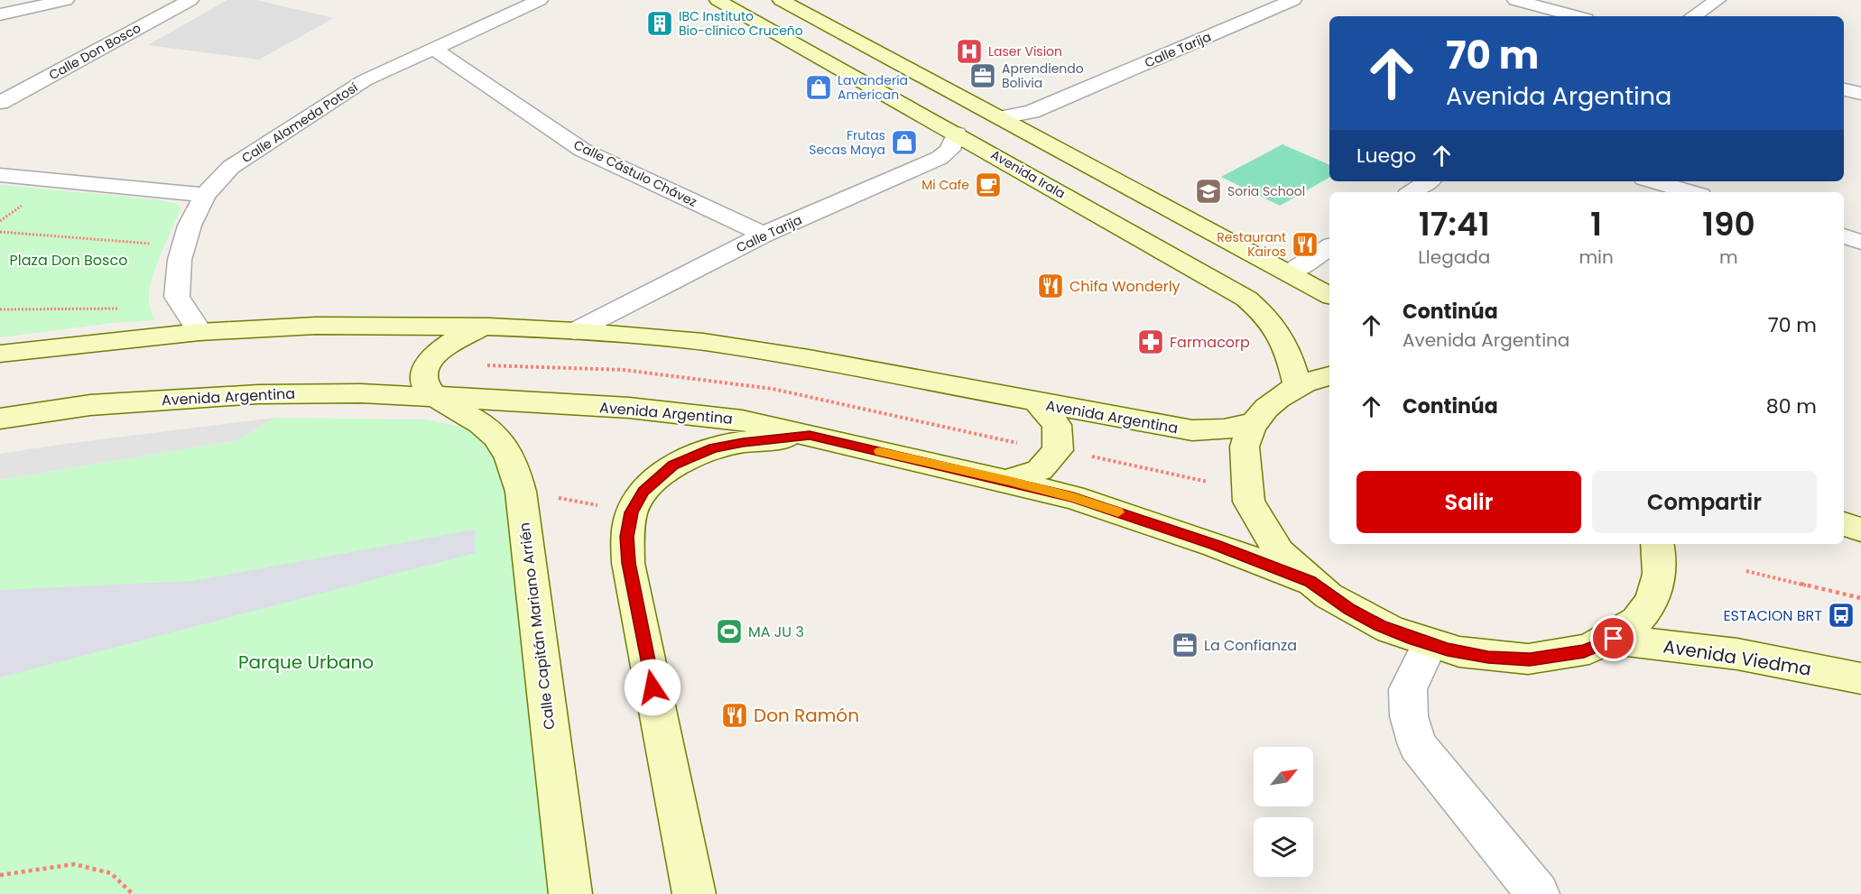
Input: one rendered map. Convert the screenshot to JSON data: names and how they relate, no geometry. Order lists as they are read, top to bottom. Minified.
{"streets":{"main road":["Avenida Irala","Avenida Argentina","Calle Capitán Mariano Arrién","Avenida Viedma"],"street":["Calle Tarija","Calle Don Bosco","Calle Alameda Potosí","Calle Cástulo Chávez"]},"crossings":[["Calle Tarija","Calle Cástulo Chávez"],["Calle Tarija","Avenida Irala"],["Calle Tarija","Avenida Argentina"],["Calle Alameda Potosí","Calle Cástulo Chávez"],["Calle Alameda Potosí","Avenida Argentina"],["Avenida Argentina","Calle Capitán Mariano Arrién"]],"parks":["Plaza Don Bosco","Parque Urbano"],"places":{"building":["IBC Instituto Bio-clínico Cruceño"],"hospital":["Laser Vision"],"office":["Aprendiendo Bolivia","La Confianza"],"shop":["Lavandería American","Frutas Secas Maya"],"cafe":["Mi Cafe"],"school or university":["Soria School"],"restaurant":["Restaurant Kairos","Chifa Wonderly","Don Ramón"],"pharmacy":["Farmacorp"],"bus stop":["ESTACION BRT"],"sports":["MA JU 3"]},"north":"top right","page":{"turn":["70 m","Avenida Argentina"],"then":"Luego","eta":["17:41","Llegada","1","min","190","m"],"list":[{"name":"Continúa","note":"Avenida Argentina","value":"70 m"},{"name":"Continúa","value":"80 m"}],"buttons":["Salir","Compartir"]}}
